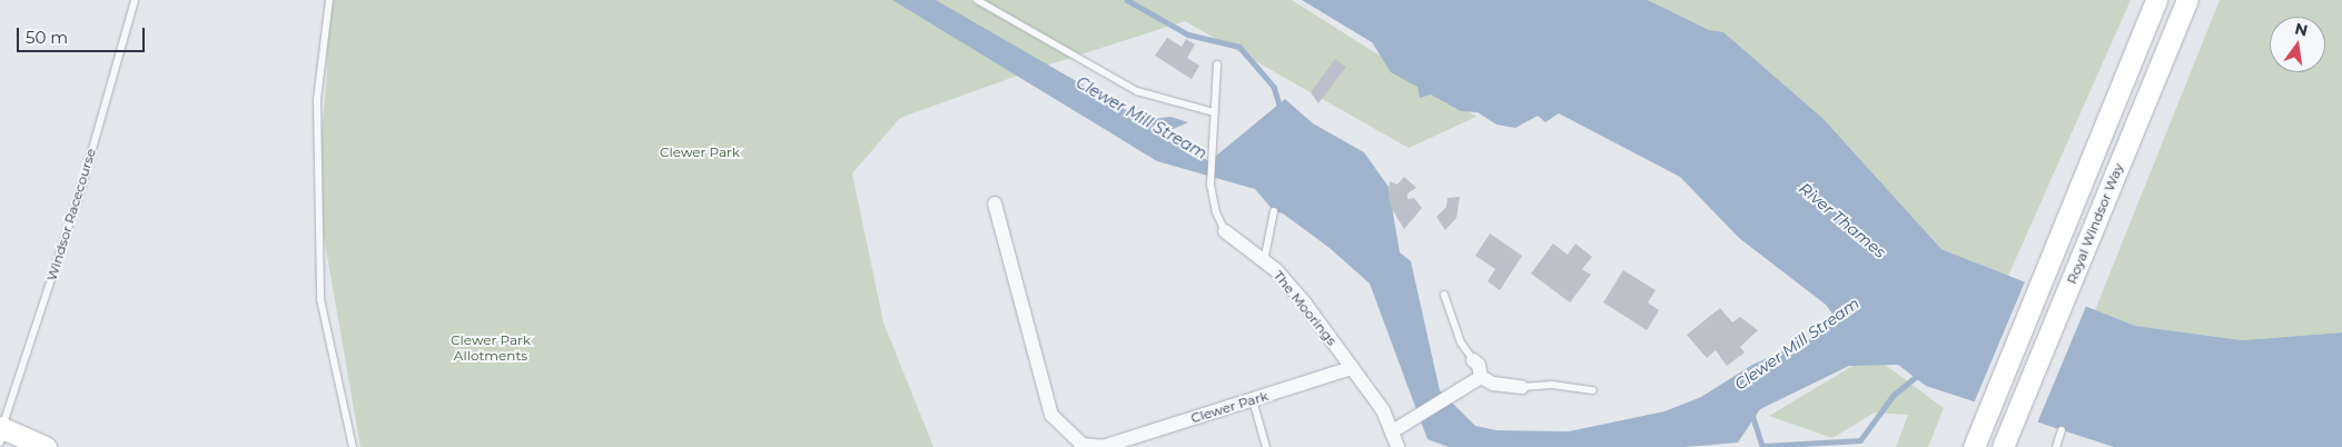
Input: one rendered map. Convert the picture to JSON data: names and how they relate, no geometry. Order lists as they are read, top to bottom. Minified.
{"streets":{"main road":["Royal Windsor Way"],"street":["The Moorings","Clewer Park"],"lane":["Windsor Racecourse"]},"crossings":[["The Moorings","Clewer Park"]],"water":["Clewer Mill Stream","River Thames"],"parks":["Clewer Park","Clewer Park Allotments"],"scale_bar":"50 m","north":"top"}
